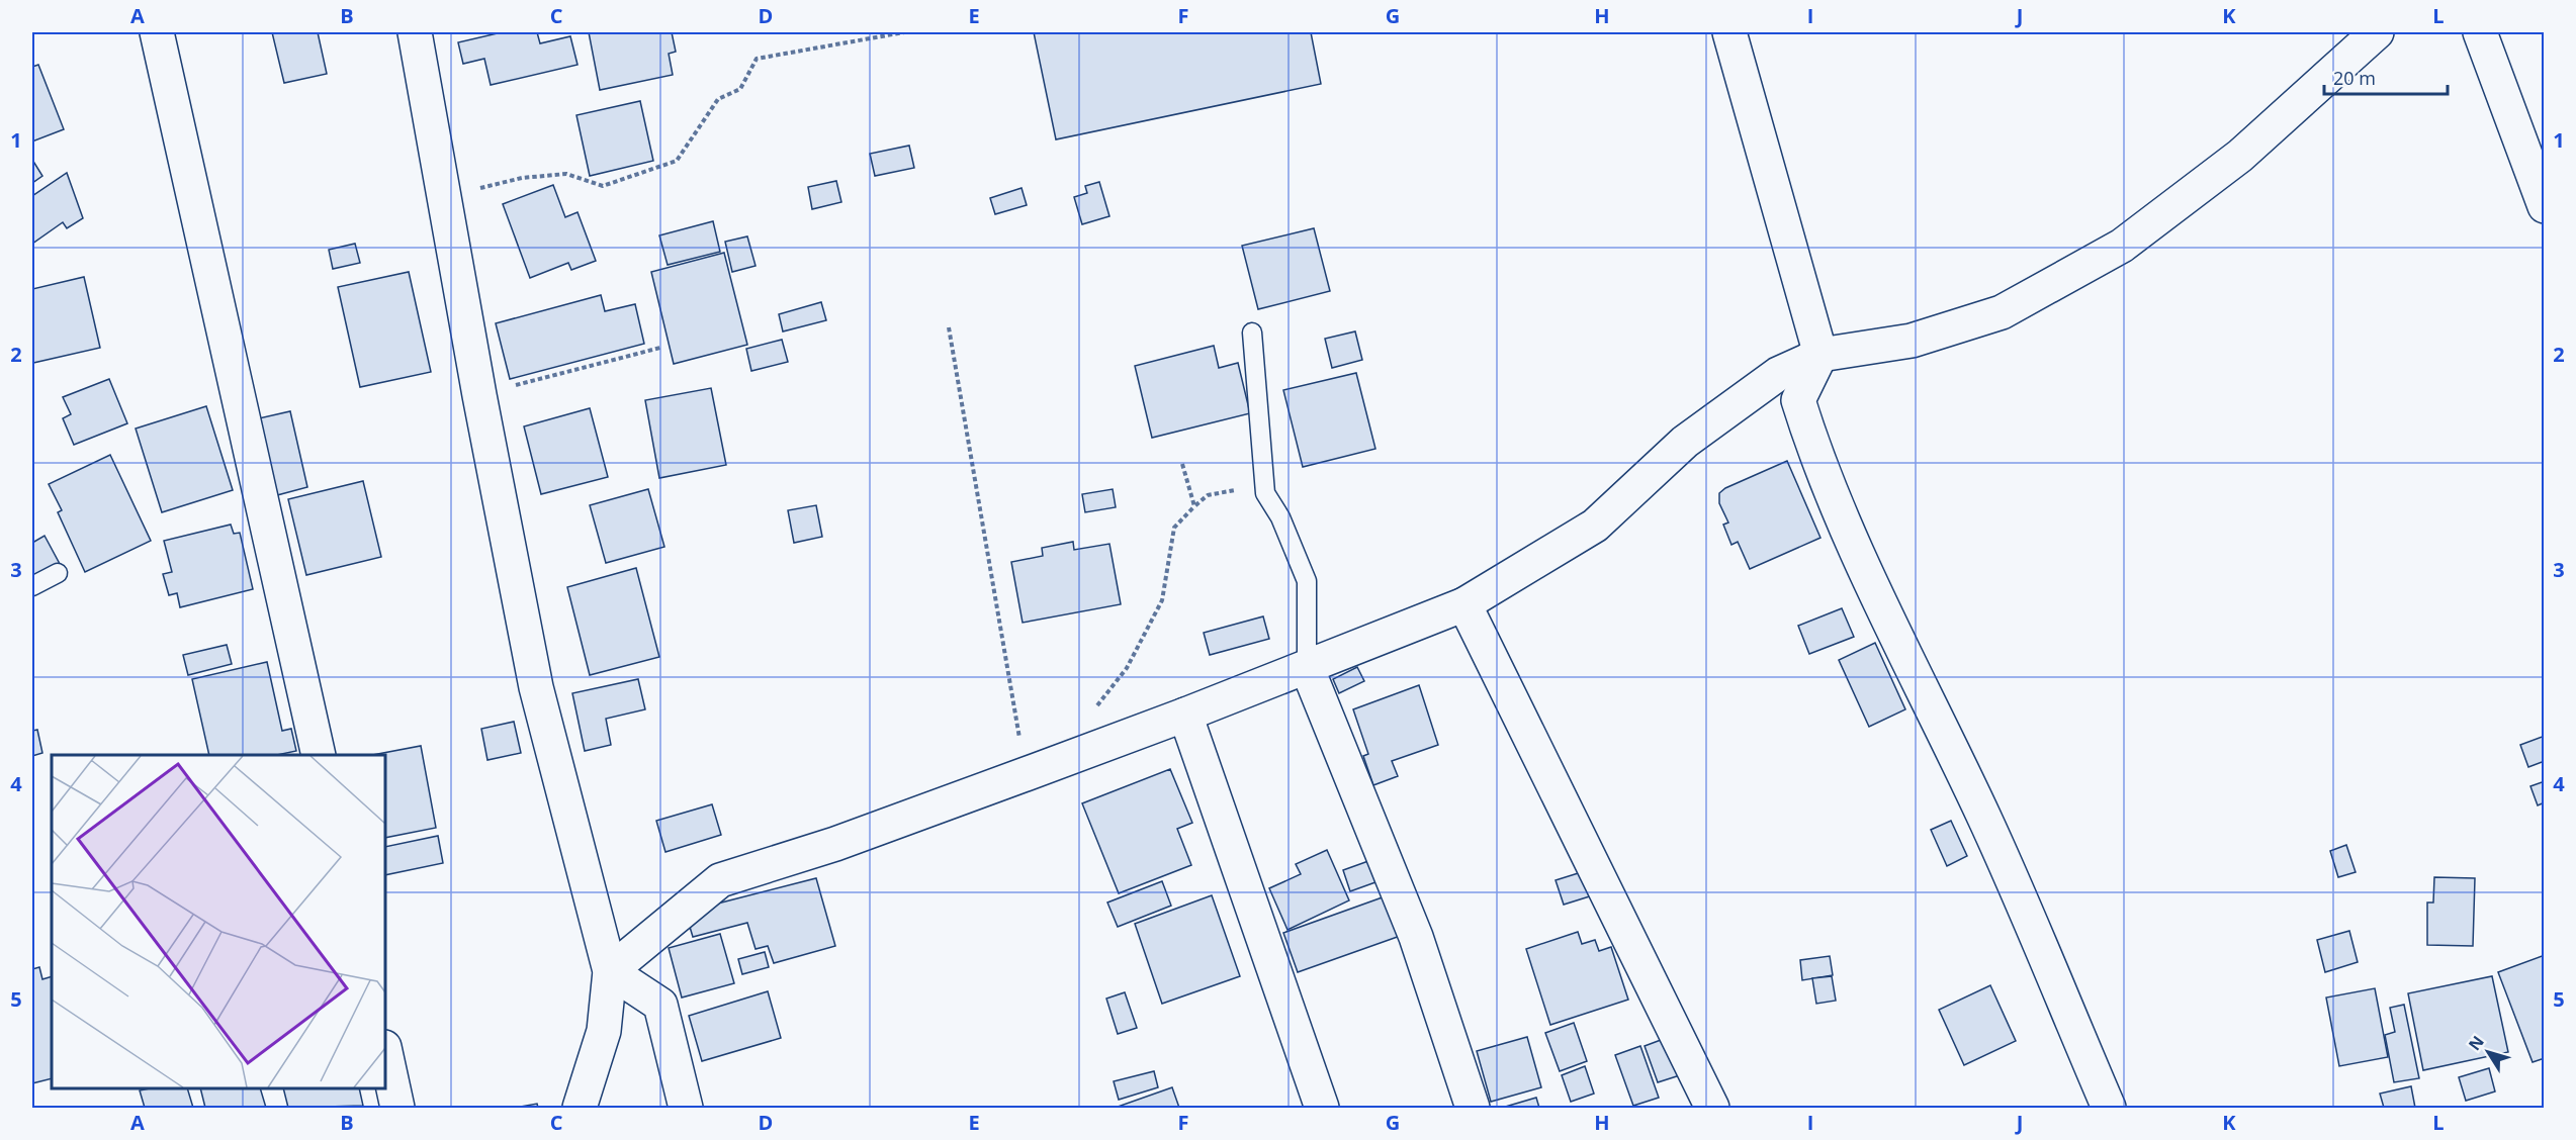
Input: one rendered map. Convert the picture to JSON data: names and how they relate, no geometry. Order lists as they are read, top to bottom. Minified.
{"scale_bar":"20 m","north":"top left","grid":{"columns":["A","B","C","D","E","F","G","H","I","J","K","L"],"rows":["1","2","3","4","5"]}}
